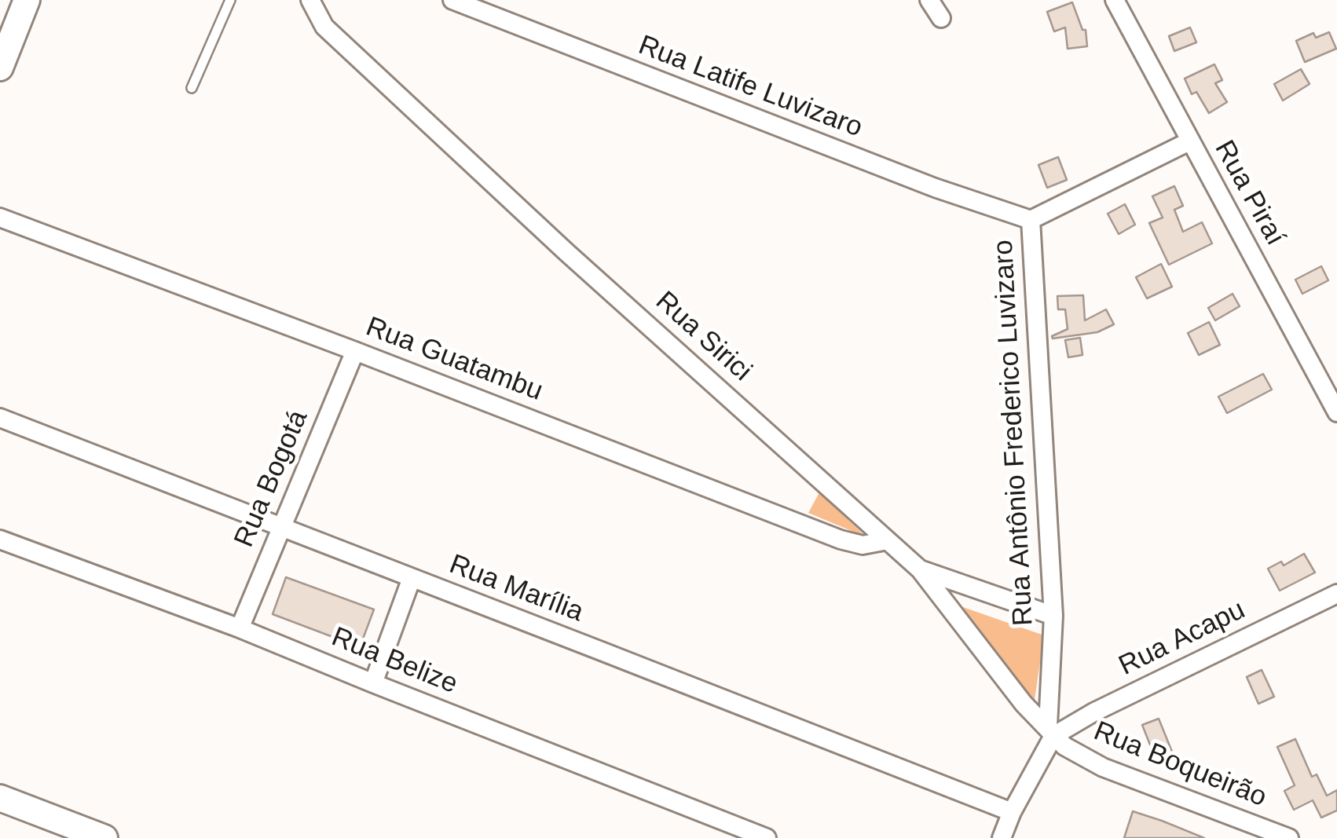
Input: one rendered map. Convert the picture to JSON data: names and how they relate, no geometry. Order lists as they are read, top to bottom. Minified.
{"streets":{"street":["Rua Latife Luvizaro","Rua Piraí","Rua Sirici","Rua Guatambu","Rua Antônio Frederico Luvizaro","Rua Bogotá","Rua Marília","Rua Acapu","Rua Belize","Rua Boqueirão"]},"crossings":[["Rua Latife Luvizaro","Rua Antônio Frederico Luvizaro"],["Rua Piraí","Rua Antônio Frederico Luvizaro"],["Rua Sirici","Rua Guatambu"],["Rua Sirici","Rua Antônio Frederico Luvizaro"],["Rua Sirici","Rua Acapu"],["Rua Sirici","Rua Boqueirão"],["Rua Guatambu","Rua Bogotá"],["Rua Antônio Frederico Luvizaro","Rua Acapu"],["Rua Antônio Frederico Luvizaro","Rua Boqueirão"],["Rua Bogotá","Rua Marília"],["Rua Bogotá","Rua Belize"],["Rua Acapu","Rua Boqueirão"]]}
